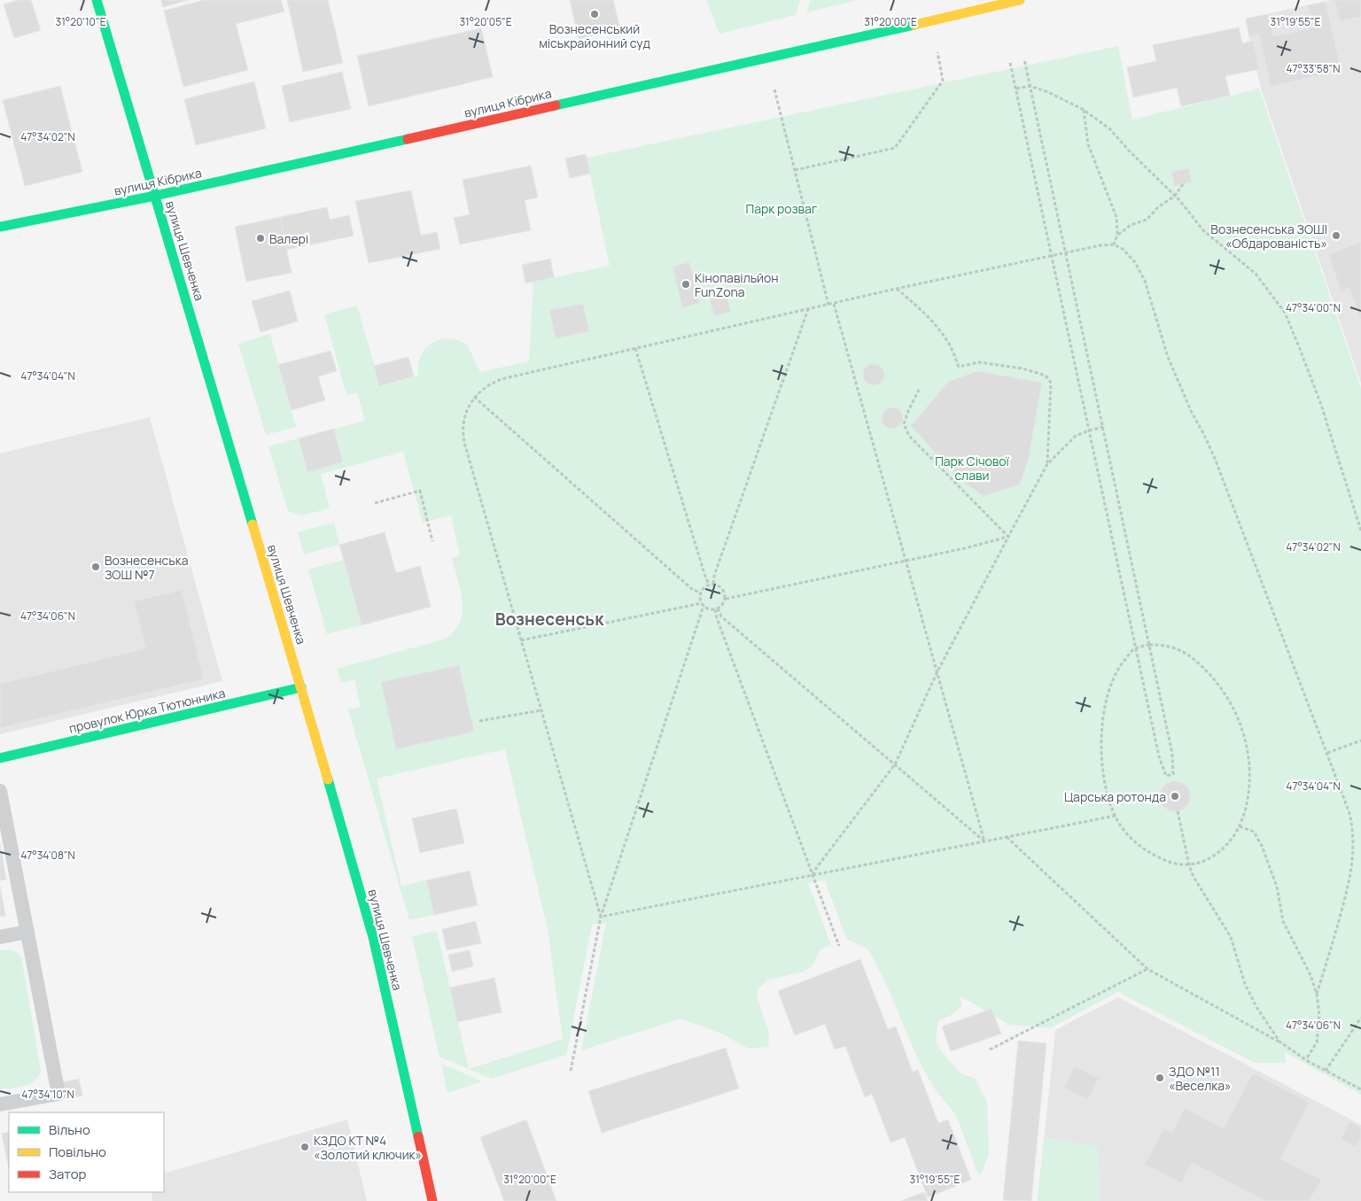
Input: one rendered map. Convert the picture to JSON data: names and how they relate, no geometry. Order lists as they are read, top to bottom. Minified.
{"streets":{"street":["вулиця Кібрика","вулиця Шевченка","провулок Юрка Тютюнника"]},"crossings":[["вулиця Кібрика","вулиця Шевченка"],["вулиця Шевченка","провулок Юрка Тютюнника"]],"districts":["Вознесенськ"],"parks":["Парк розваг","Парк Січової слави"],"places":["Вознесенський міськрайонний суд","Вознесенська ЗОШІ «Обдарованість»","Валері","Кінопавільйон FunZona","Вознесенська ЗОШ №7","Царська ротонда","ЗДО №11 «Веселка»","КЗДО КТ №4 «Золотий ключик»"],"legend":["Вільно","Повільно","Затор"],"coordinates":["31°20'10\"E","31°20'05\"E","31°20'00\"E","31°19'55\"E","47°33'58\"N","47°34'02\"N","47°34'00\"N","47°34'04\"N","47°34'06\"N","47°34'08\"N","47°34'10\"N"]}
